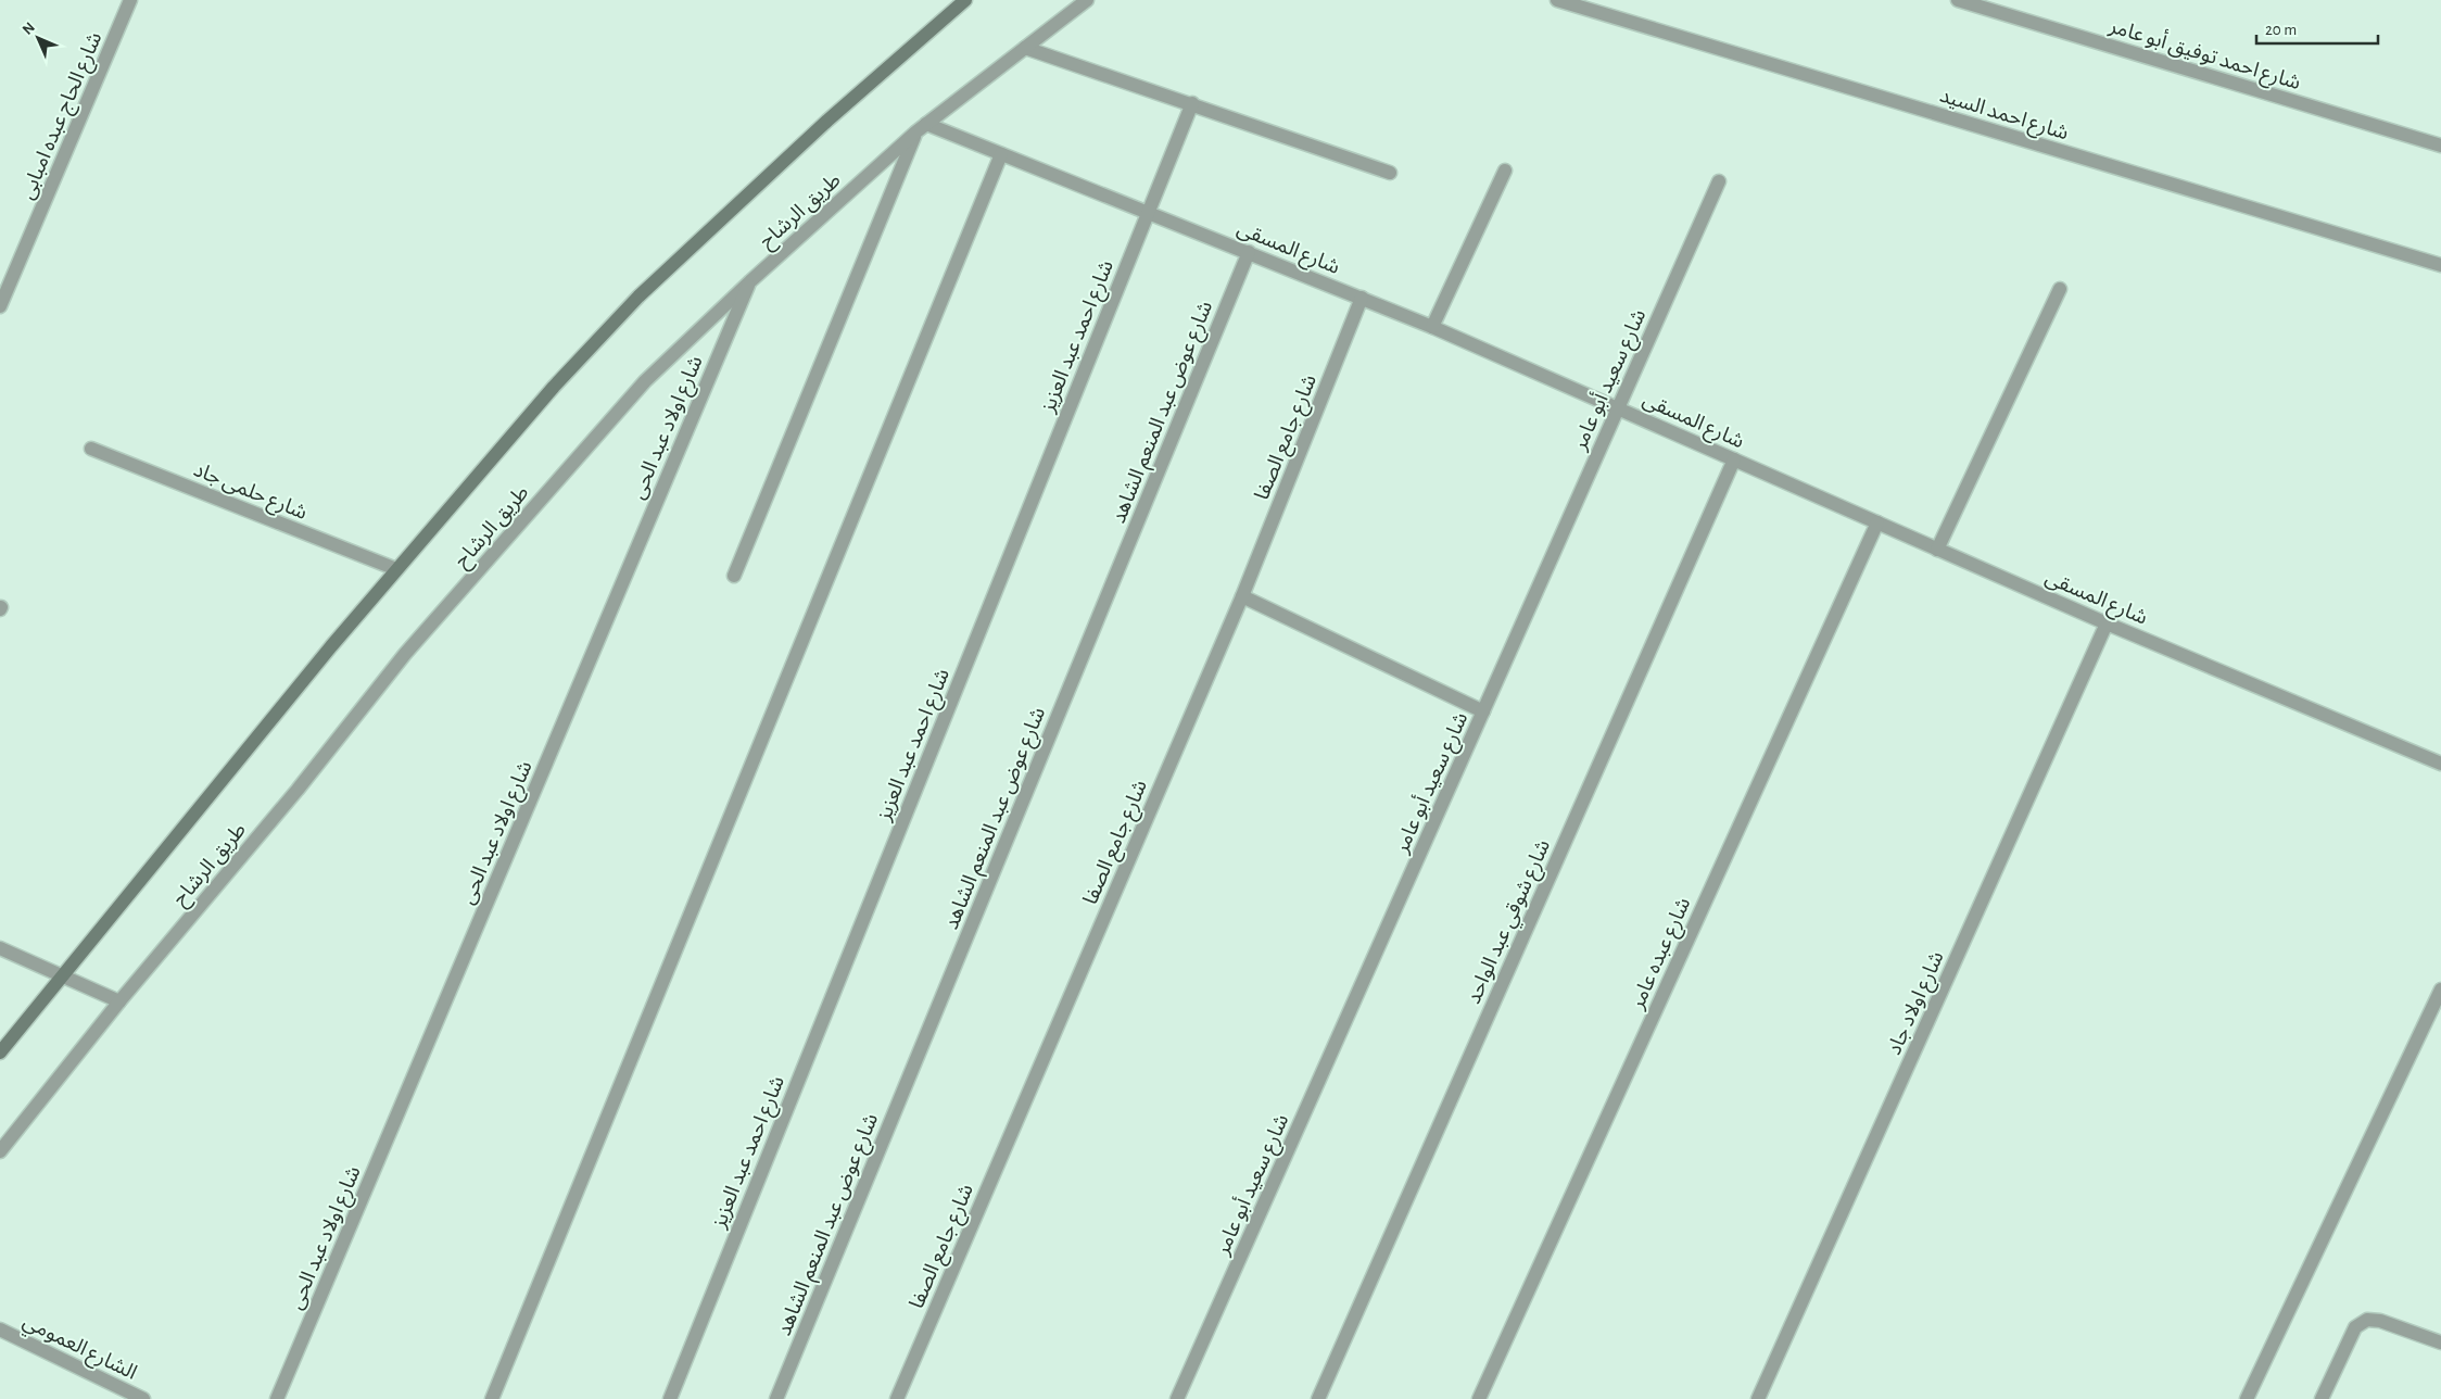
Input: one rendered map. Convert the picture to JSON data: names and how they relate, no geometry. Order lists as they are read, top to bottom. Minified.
{"streets":{"street":["شارع احمد توفيق أبو عامر","شارع احمد السيد","شارع الحاج عبده امبابى","طريق الرشاح","شارع المسقى","شارع احمد عبد العزيز","شارع سعيد أبو عامر","شارع عوض عبد المنعم الشاهد","شارع اولاد عبد الحى","شارع جامع الصفا","شارع حلمى جاد","شارع شوقي عبد الواحد","شارع عبده عامر","شارع اولاد جاد","الشارع العمومي"]},"crossings":[["طريق الرشاح","شارع المسقى"],["طريق الرشاح","شارع اولاد عبد الحى"],["طريق الرشاح","شارع حلمى جاد"],["شارع المسقى","شارع احمد عبد العزيز"],["شارع المسقى","شارع سعيد أبو عامر"],["شارع المسقى","شارع عوض عبد المنعم الشاهد"],["شارع المسقى","شارع جامع الصفا"],["شارع المسقى","شارع شوقي عبد الواحد"],["شارع المسقى","شارع عبده عامر"],["شارع المسقى","شارع اولاد جاد"]],"scale_bar":"20 m","north":"top left"}
